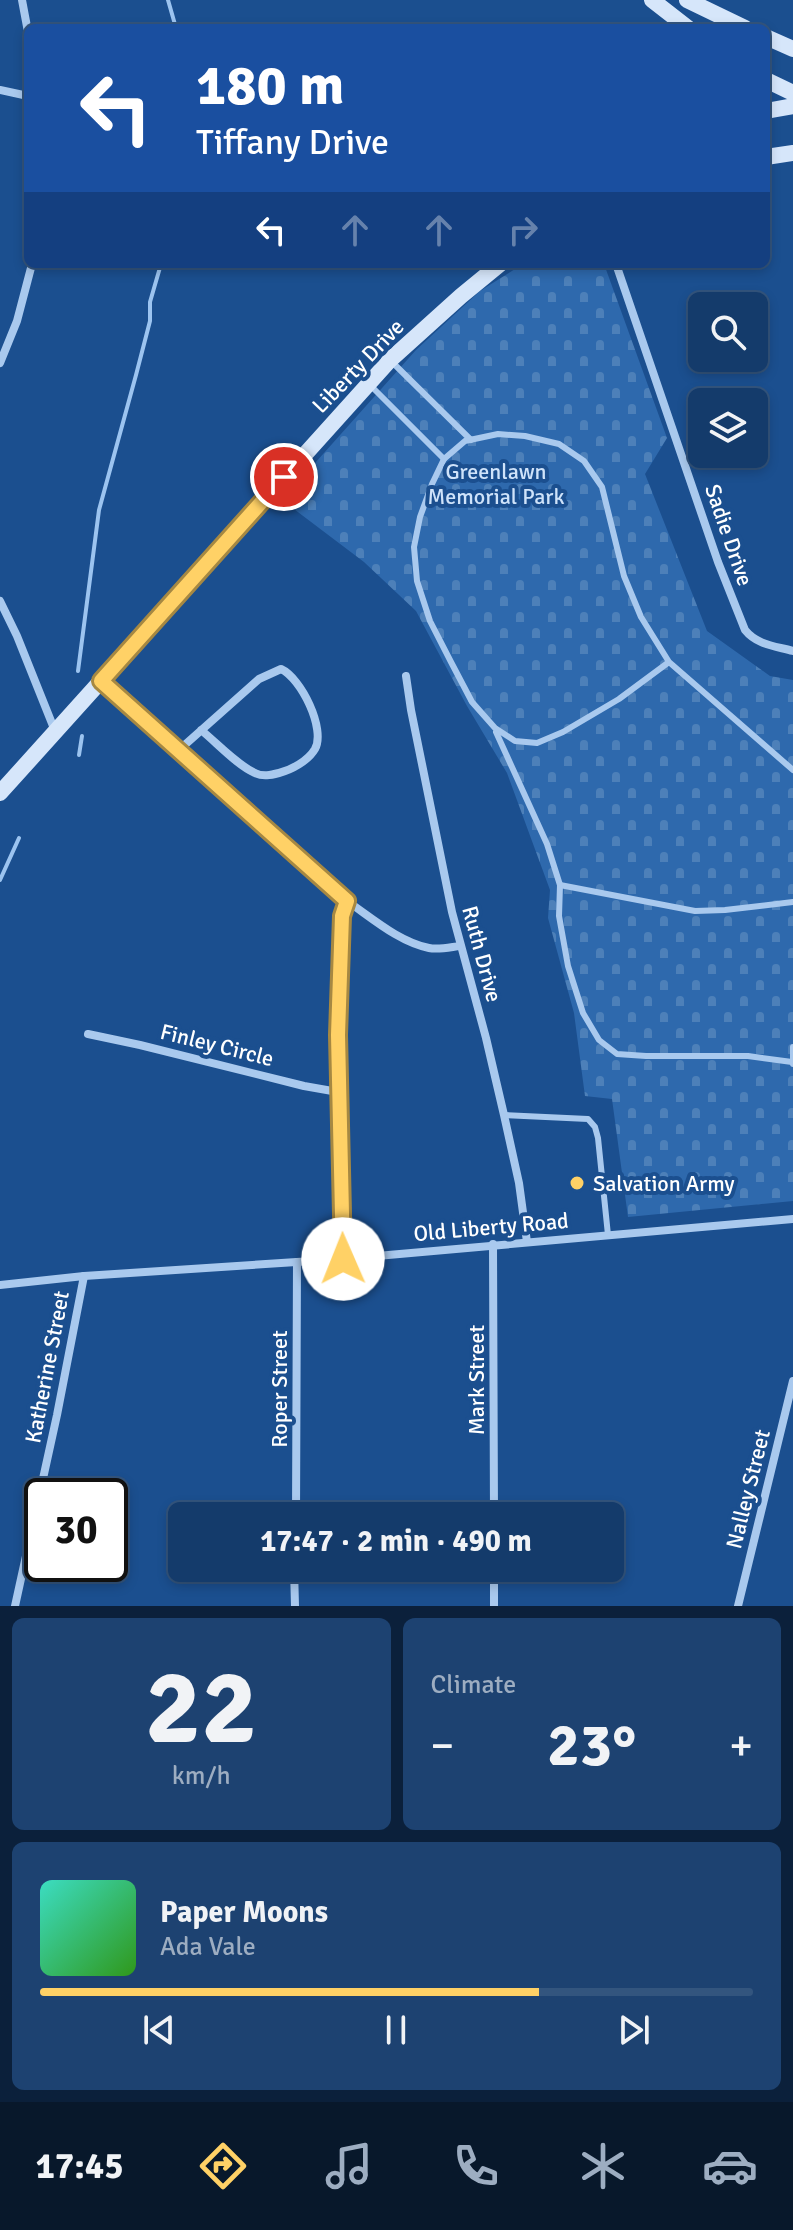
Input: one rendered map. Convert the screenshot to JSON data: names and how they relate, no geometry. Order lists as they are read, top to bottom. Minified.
{"streets":{"main road":["Liberty Drive"],"street":["Sadie Drive","Ruth Drive","Finley Circle","Old Liberty Road","Katherine Street","Mark Street","Roper Street","Nalley Street"]},"crossings":[["Ruth Drive","Old Liberty Road"],["Old Liberty Road","Katherine Street"],["Old Liberty Road","Mark Street"],["Old Liberty Road","Roper Street"]],"parks":["Greenlawn Memorial Park"],"places":["Salvation Army"],"page":{"turn":["180 m","Tiffany Drive"],"limit":"30","trip":"17:47 · 2 min · 490 m","tile":[["22","km/h"],"Climate"],"heat":["−","23°","+"],"song":["Paper Moons","Ada Vale"],"tabs":"17:45"}}
